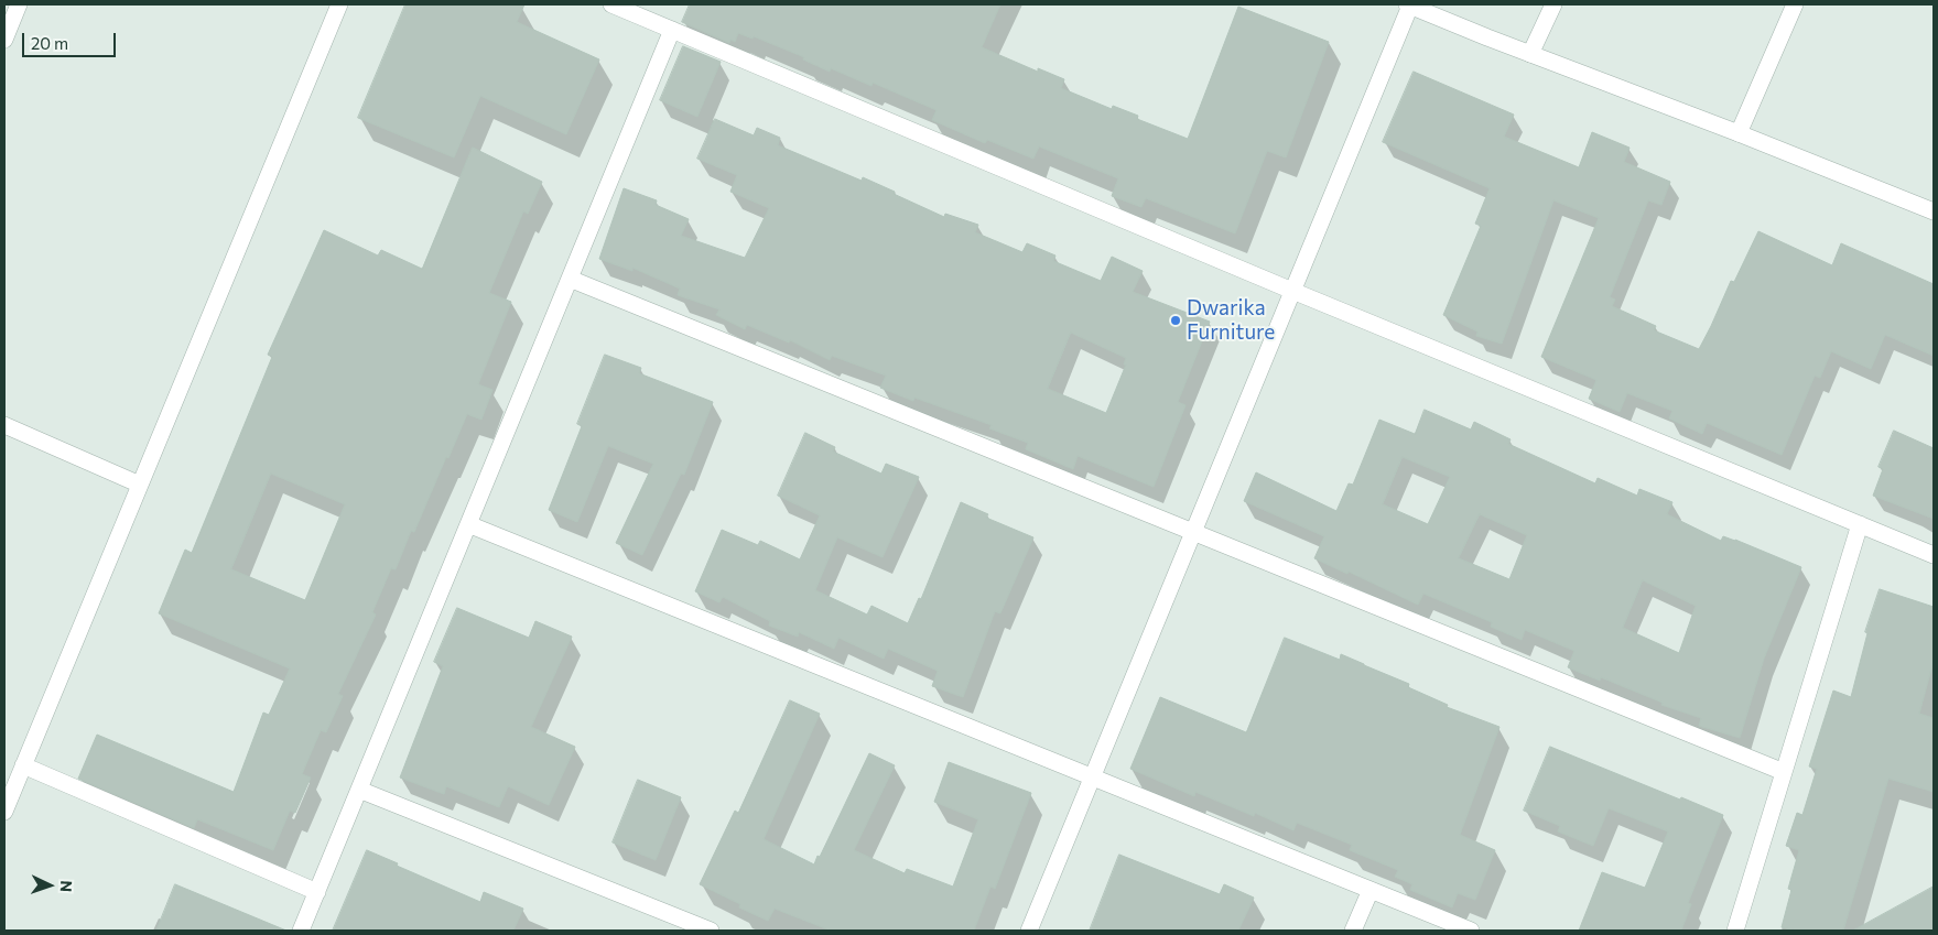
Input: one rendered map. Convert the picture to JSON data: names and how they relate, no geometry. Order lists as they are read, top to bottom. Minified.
{"places":["Dwarika Furniture"],"scale_bar":"20 m","north":"right"}
